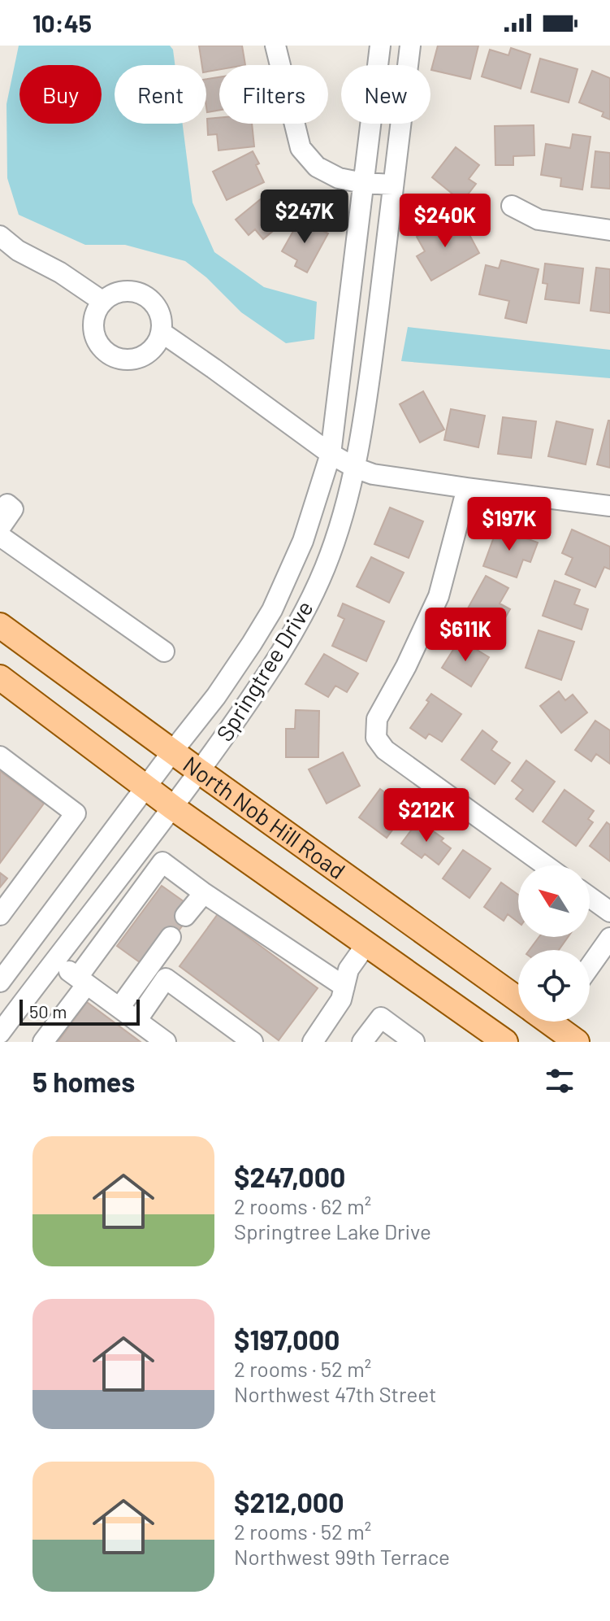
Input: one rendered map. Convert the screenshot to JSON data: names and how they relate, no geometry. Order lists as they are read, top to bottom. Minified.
{"streets":{"main road":["North Nob Hill Road"],"street":["Springtree Drive"]},"crossings":[["Springtree Drive","North Nob Hill Road"]],"scale_bar":"50 m","north":"top left","page":{"status":"10:45","chip":["Buy","Rent","Filters","New"],"price":["$247K","$240K","$197K","$611K","$212K"],"scale":"50 m","heading":"5 homes","list":[{"name":"$247,000","note":"2 rooms · 62 m² · Springtree Lake Drive"},{"name":"$197,000","note":"2 rooms · 52 m² · Northwest 47th Street"},{"name":"$212,000","note":"2 rooms · 52 m² · Northwest 99th Terrace"}]}}
